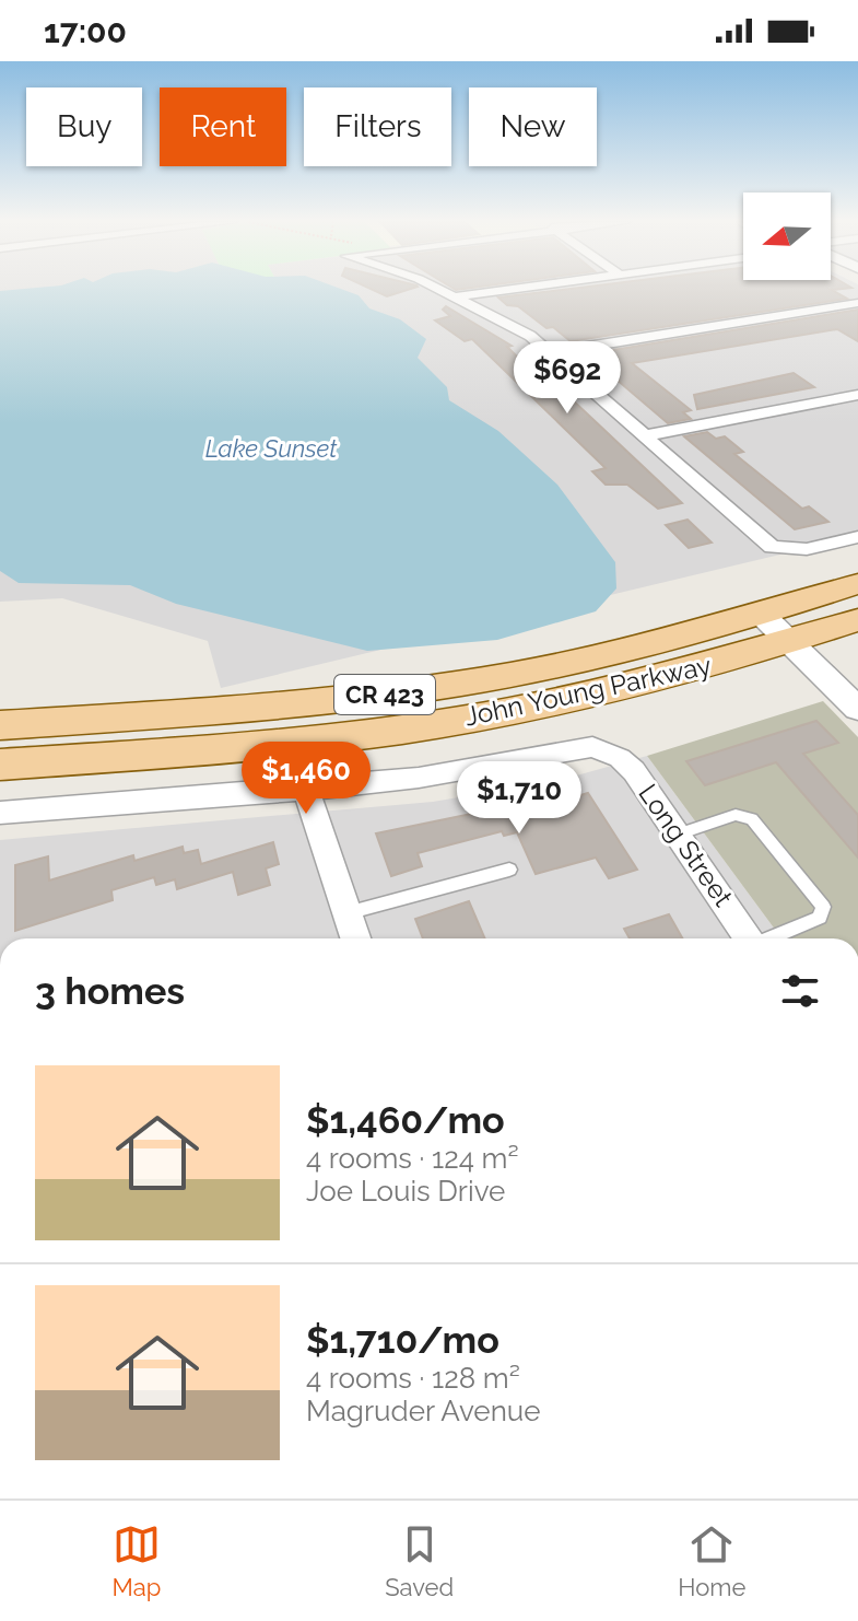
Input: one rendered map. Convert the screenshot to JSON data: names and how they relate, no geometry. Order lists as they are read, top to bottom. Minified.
{"streets":{"main road":["John Young Parkway","CR 423"],"street":["Long Street"]},"water":["Lake Sunset"],"north":"left","page":{"status":"17:00","chip":["Buy","Rent","Filters","New"],"price":["$692","$1,460","$1,710"],"heading":"3 homes","list":[{"name":"$1,460/mo","note":"4 rooms · 124 m² · Joe Louis Drive"},{"name":"$1,710/mo","note":"4 rooms · 128 m² · Magruder Avenue"}],"tabs":["Map","Saved","Home"]}}
